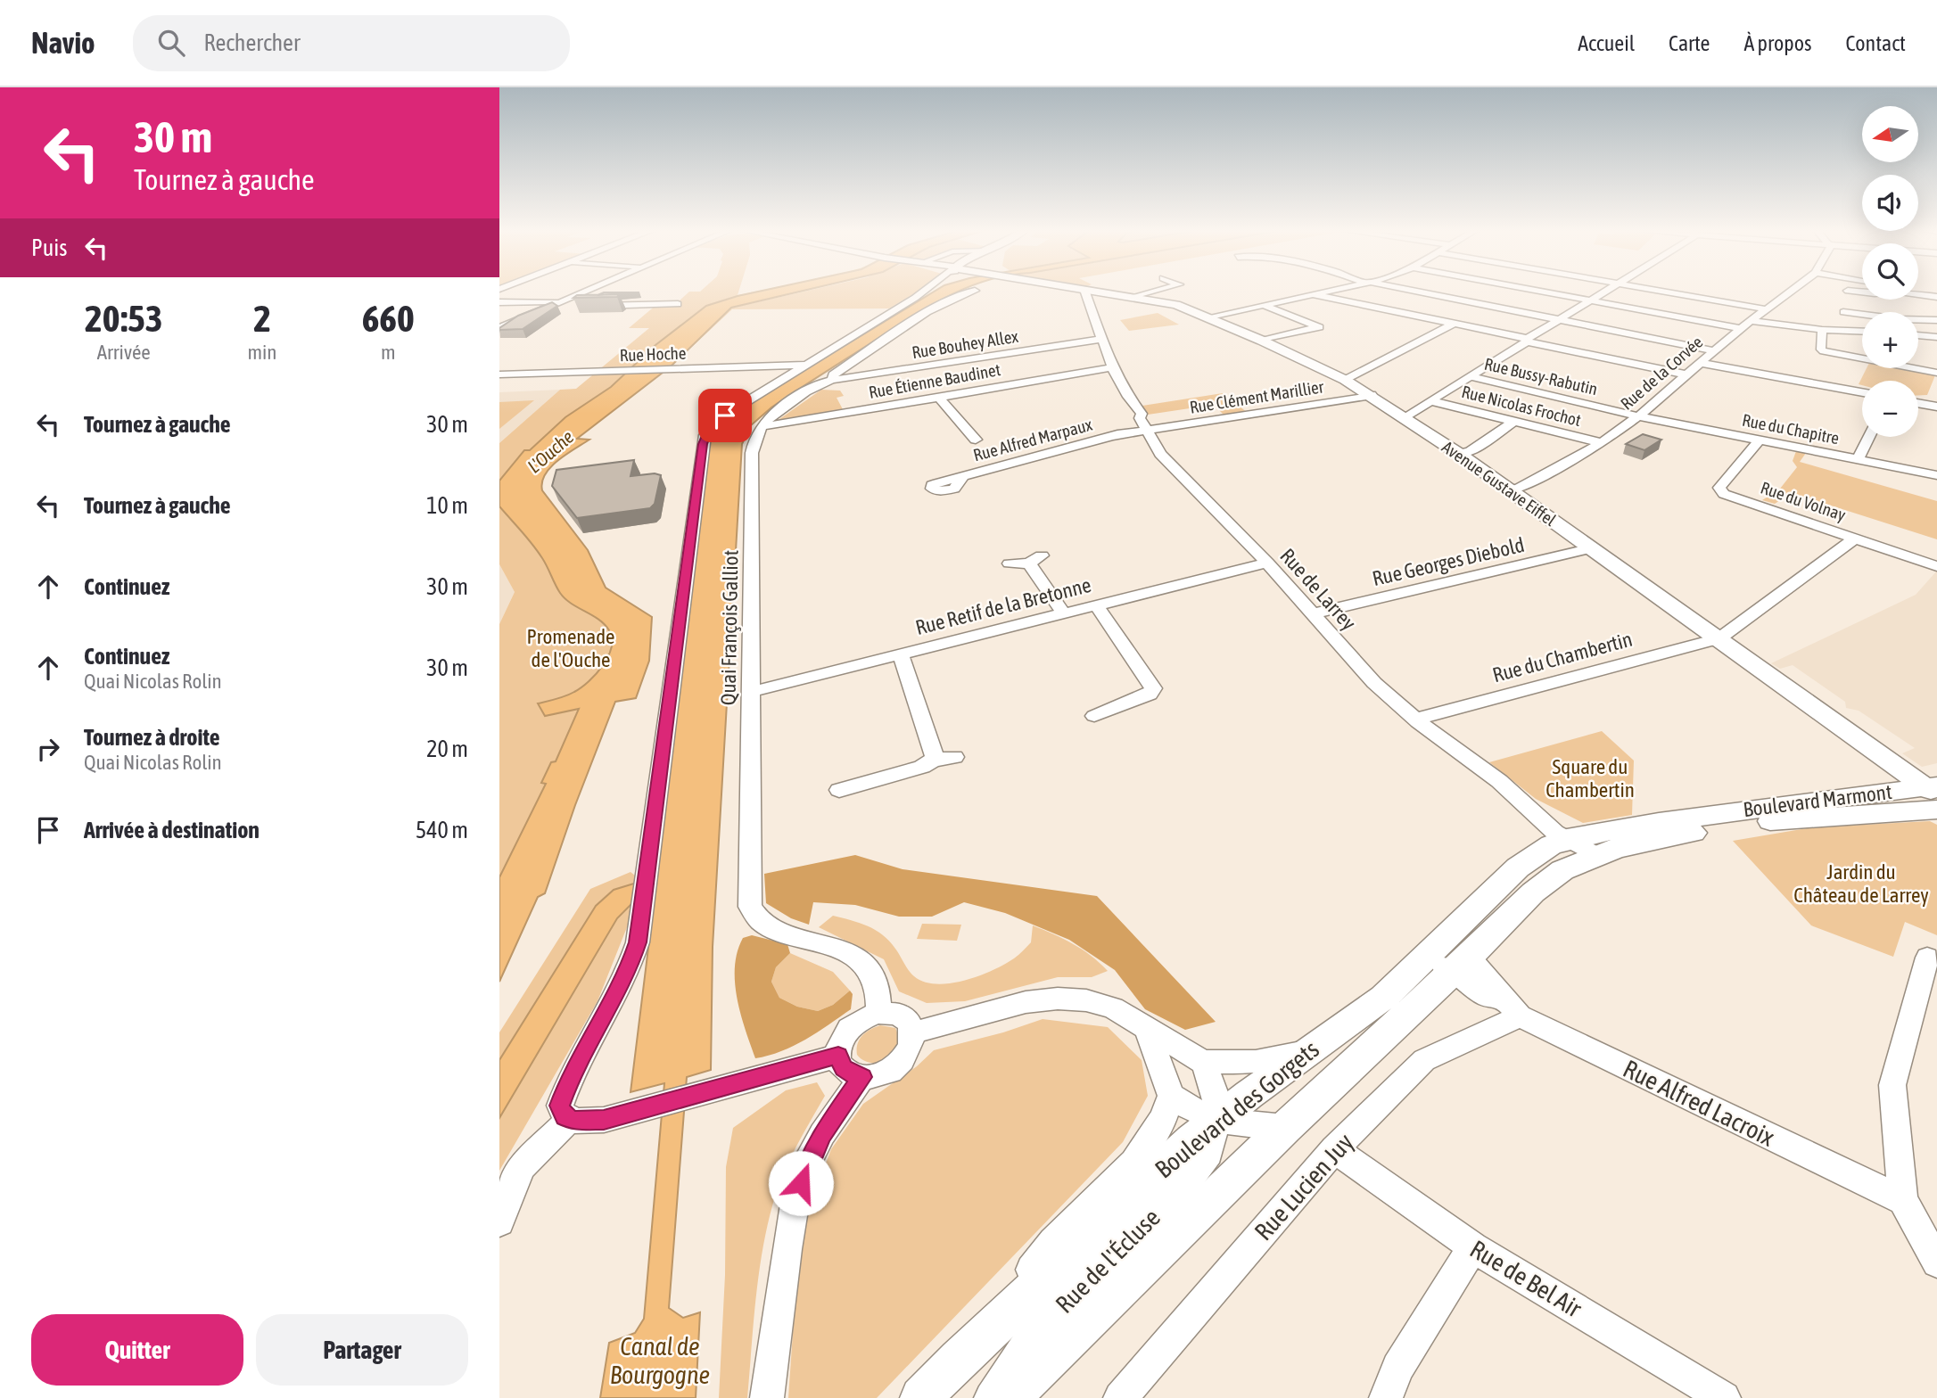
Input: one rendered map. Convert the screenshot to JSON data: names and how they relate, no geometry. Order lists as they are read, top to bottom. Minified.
{"streets":{"main road":["Avenue Gustave Eiffel","Boulevard Marmont","Boulevard des Gorgets"],"street":["Rue Bouhey Allex","Rue Hoche","Rue de la Corvée","Rue Bussy-Rabutin","Rue Étienne Baudinet","Rue Clément Marillier","Rue Nicolas Frochot","Rue du Chapitre","Rue Alfred Marpaux","Rue du Volnay","Rue Georges Diebold","Rue de Larrey","Rue Retif de la Bretonne","Quai François Galliot","Rue du Chambertin","Rue Alfred Lacroix","Rue Lucien Juy","Rue de l'Écluse","Rue de Bel Air"]},"crossings":[["Rue Bouhey Allex","Rue de Larrey"],["Rue de la Corvée","Rue Bussy-Rabutin"],["Rue de la Corvée","Rue Nicolas Frochot"],["Rue de la Corvée","Rue du Chapitre"],["Rue de la Corvée","Avenue Gustave Eiffel"],["Rue Bussy-Rabutin","Rue du Chapitre"],["Rue Étienne Baudinet","Rue de Larrey"],["Rue Étienne Baudinet","Quai François Galliot"],["Rue Clément Marillier","Rue Alfred Marpaux"],["Rue Clément Marillier","Avenue Gustave Eiffel"],["Rue Clément Marillier","Rue de Larrey"],["Rue du Chapitre","Rue du Volnay"],["Rue Alfred Marpaux","Rue de Larrey"],["Avenue Gustave Eiffel","Rue Georges Diebold"],["Avenue Gustave Eiffel","Rue du Chambertin"],["Avenue Gustave Eiffel","Boulevard Marmont"],["Rue Georges Diebold","Rue de Larrey"],["Rue de Larrey","Rue Retif de la Bretonne"],["Rue de Larrey","Rue du Chambertin"],["Rue de Larrey","Boulevard Marmont"],["Rue de Larrey","Boulevard des Gorgets"],["Rue Retif de la Bretonne","Quai François Galliot"],["Boulevard Marmont","Boulevard des Gorgets"],["Rue Alfred Lacroix","Boulevard des Gorgets"],["Rue Alfred Lacroix","Rue Lucien Juy"],["Boulevard des Gorgets","Rue de l'Écluse"],["Rue Lucien Juy","Rue de Bel Air"]],"water":["L'Ouche","Canal de Bourgogne"],"parks":["Promenade de l'Ouche","Square du Chambertin","Jardin du Château de Larrey"],"north":"left","page":{"header":"Navio","search":"Rechercher","nav":["Accueil","Carte","À propos","Contact"],"turn":["30 m","Tournez à gauche"],"map_buttons":["+","−"],"then":"Puis","eta":["20:53","Arrivée","2","min","660","m"],"list":[{"name":"Tournez à gauche","value":"30 m"},{"name":"Tournez à gauche","value":"10 m"},{"name":"Continuez","value":"30 m"},{"name":"Continuez","note":"Quai Nicolas Rolin","value":"30 m"},{"name":"Tournez à droite","note":"Quai Nicolas Rolin","value":"20 m"},{"name":"Arrivée à destination","value":"540 m"}],"buttons":["Quitter","Partager"]}}
